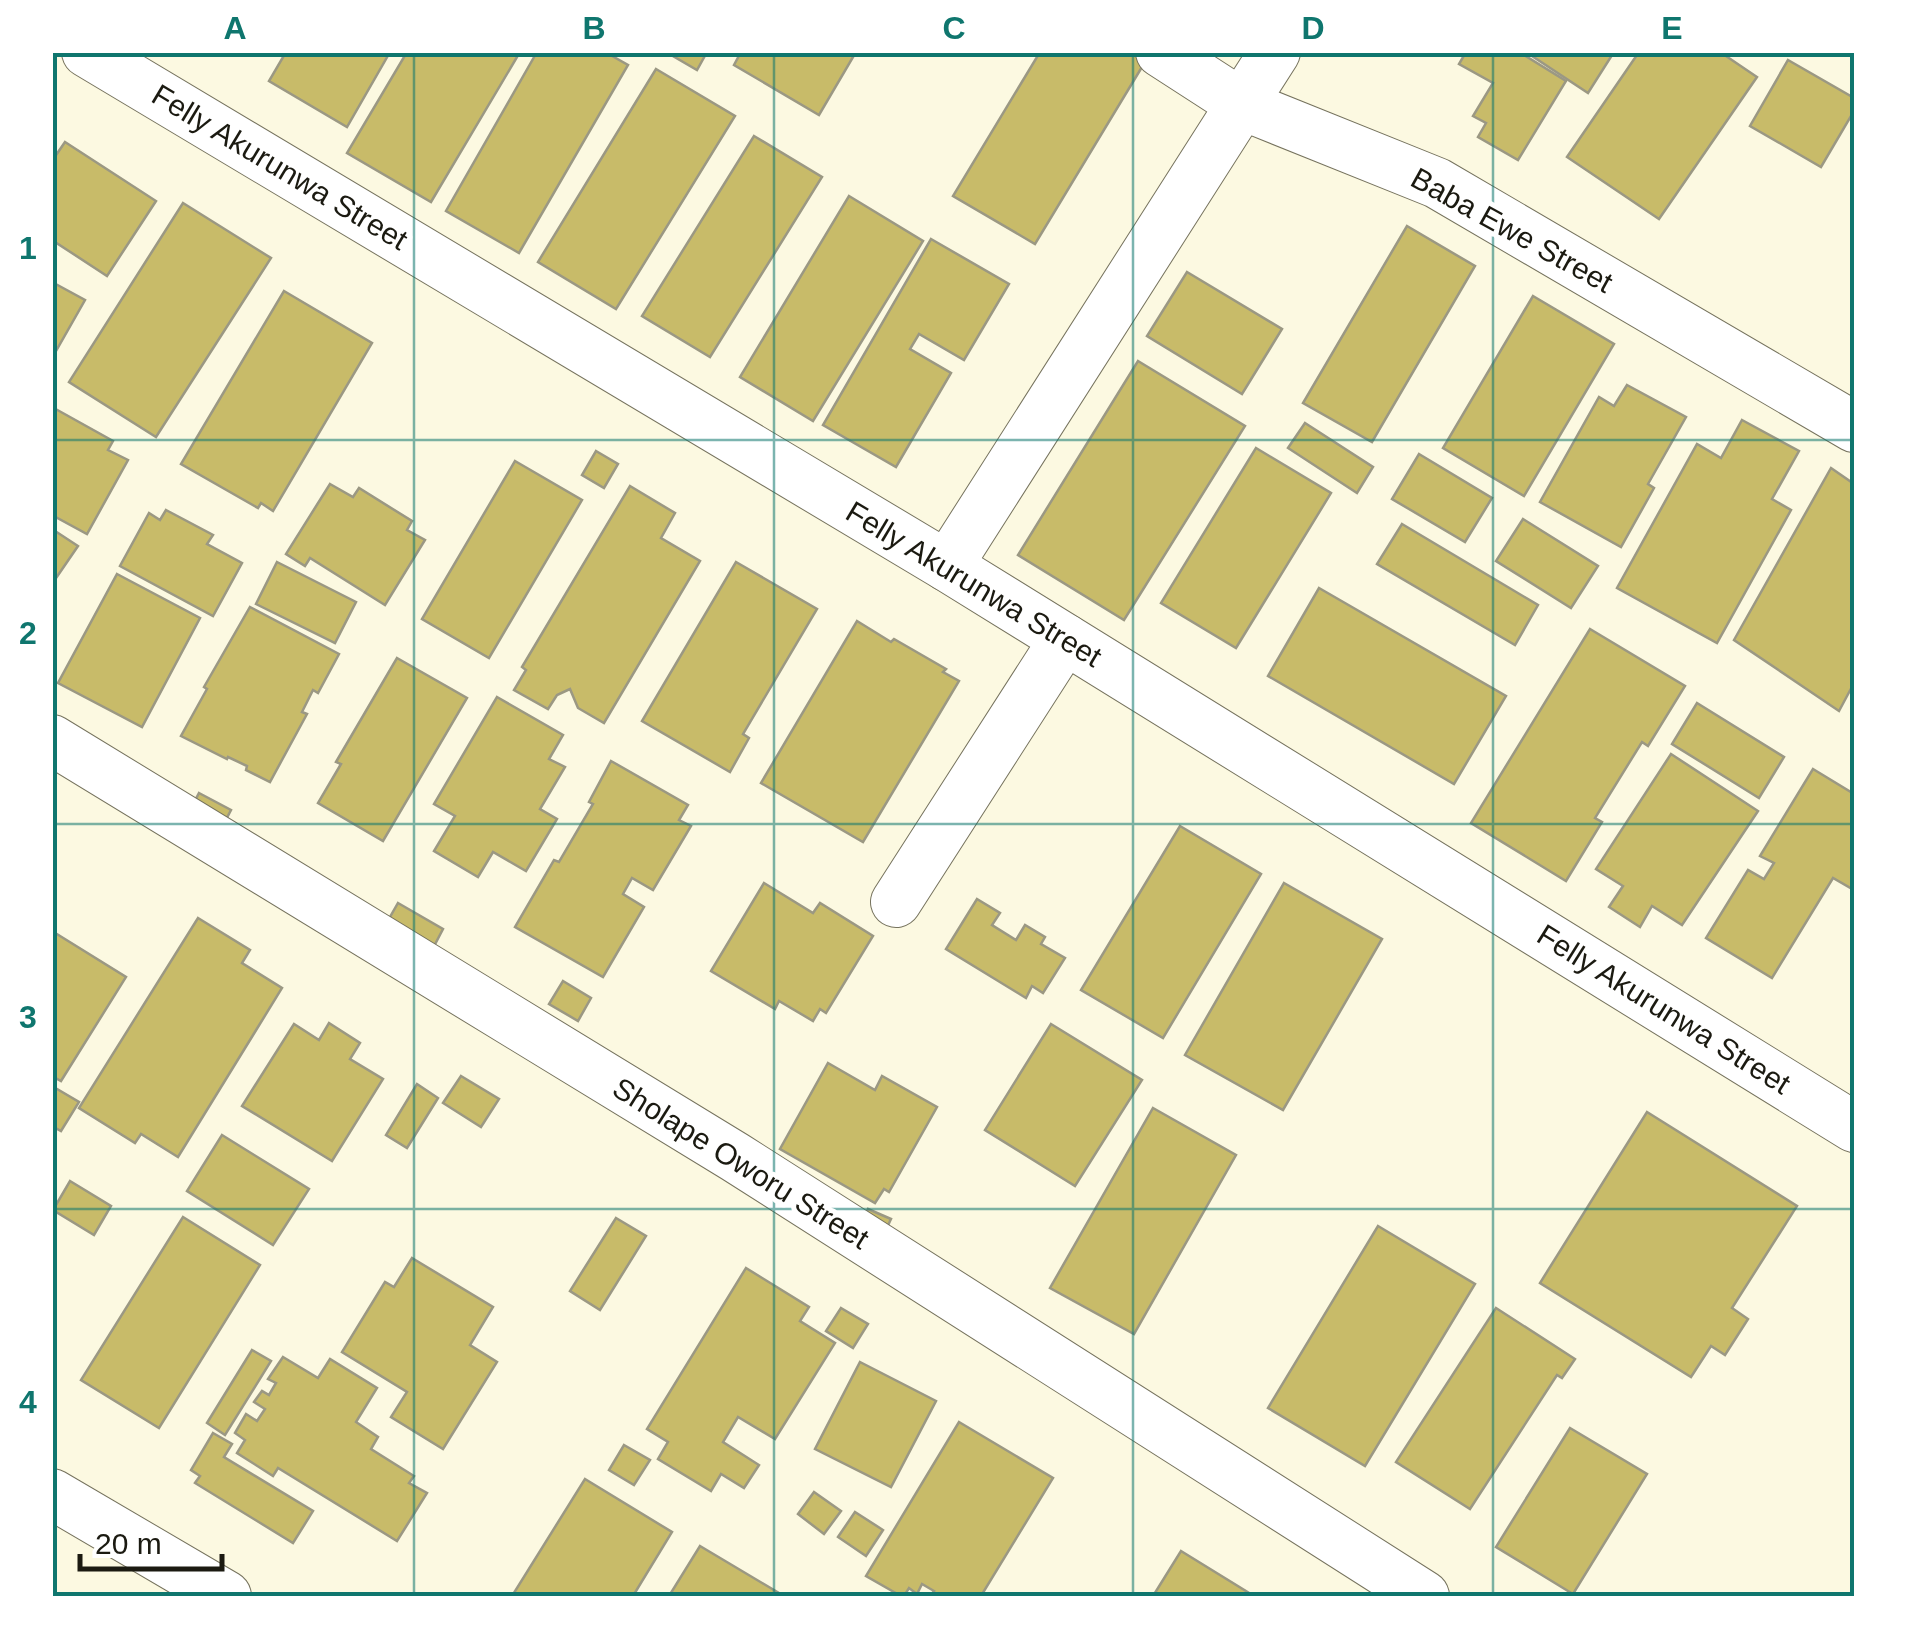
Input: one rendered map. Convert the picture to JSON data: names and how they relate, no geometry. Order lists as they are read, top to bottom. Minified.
{"streets":{"street":["Felly Akurunwa Street","Baba Ewe Street","Sholape Oworu Street"]},"scale_bar":"20 m","grid":{"columns":["A","B","C","D","E"],"rows":["1","2","3","4"]}}
